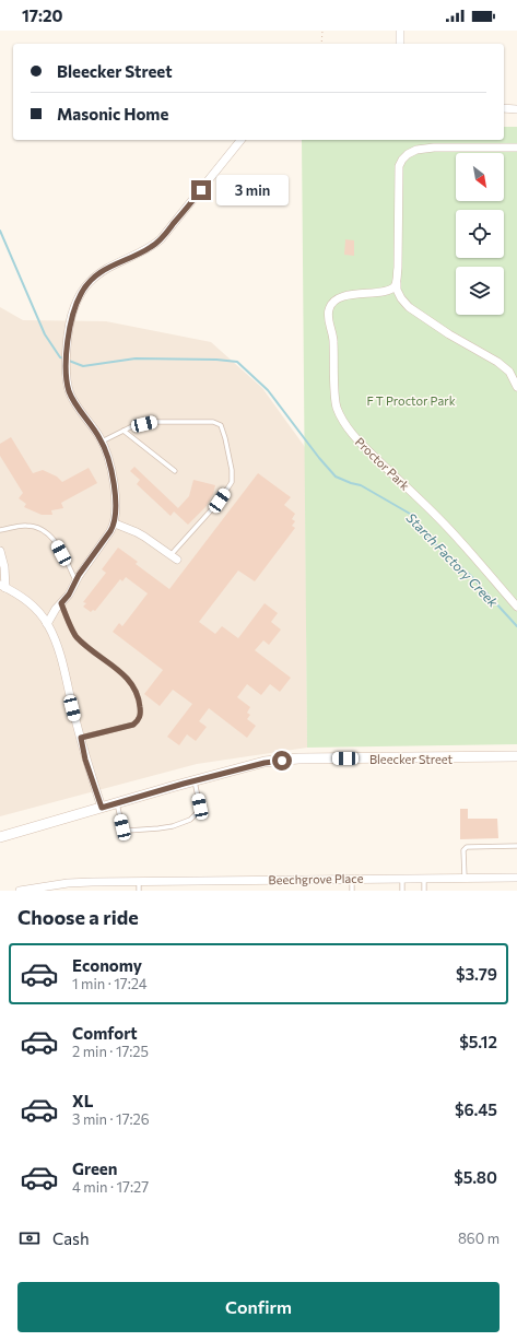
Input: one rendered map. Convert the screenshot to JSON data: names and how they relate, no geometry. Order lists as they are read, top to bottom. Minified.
{"streets":{"street":["Proctor Park","Bleecker Street","Beechgrove Place"]},"water":["Starch Factory Creek"],"parks":["F T Proctor Park"],"north":"bottom right","page":{"status":"17:20","banner":["Bleecker Street","Masonic Home"],"bubble":"3 min","heading":"Choose a ride","list":[{"name":"Economy","note":"1 min · 17:24","value":"$3.79"},{"name":"Comfort","note":"2 min · 17:25","value":"$5.12"},{"name":"XL","note":"3 min · 17:26","value":"$6.45"},{"name":"Green","note":"4 min · 17:27","value":"$5.80"}],"pay":["Cash","860 m"],"buttons":"Confirm"}}
